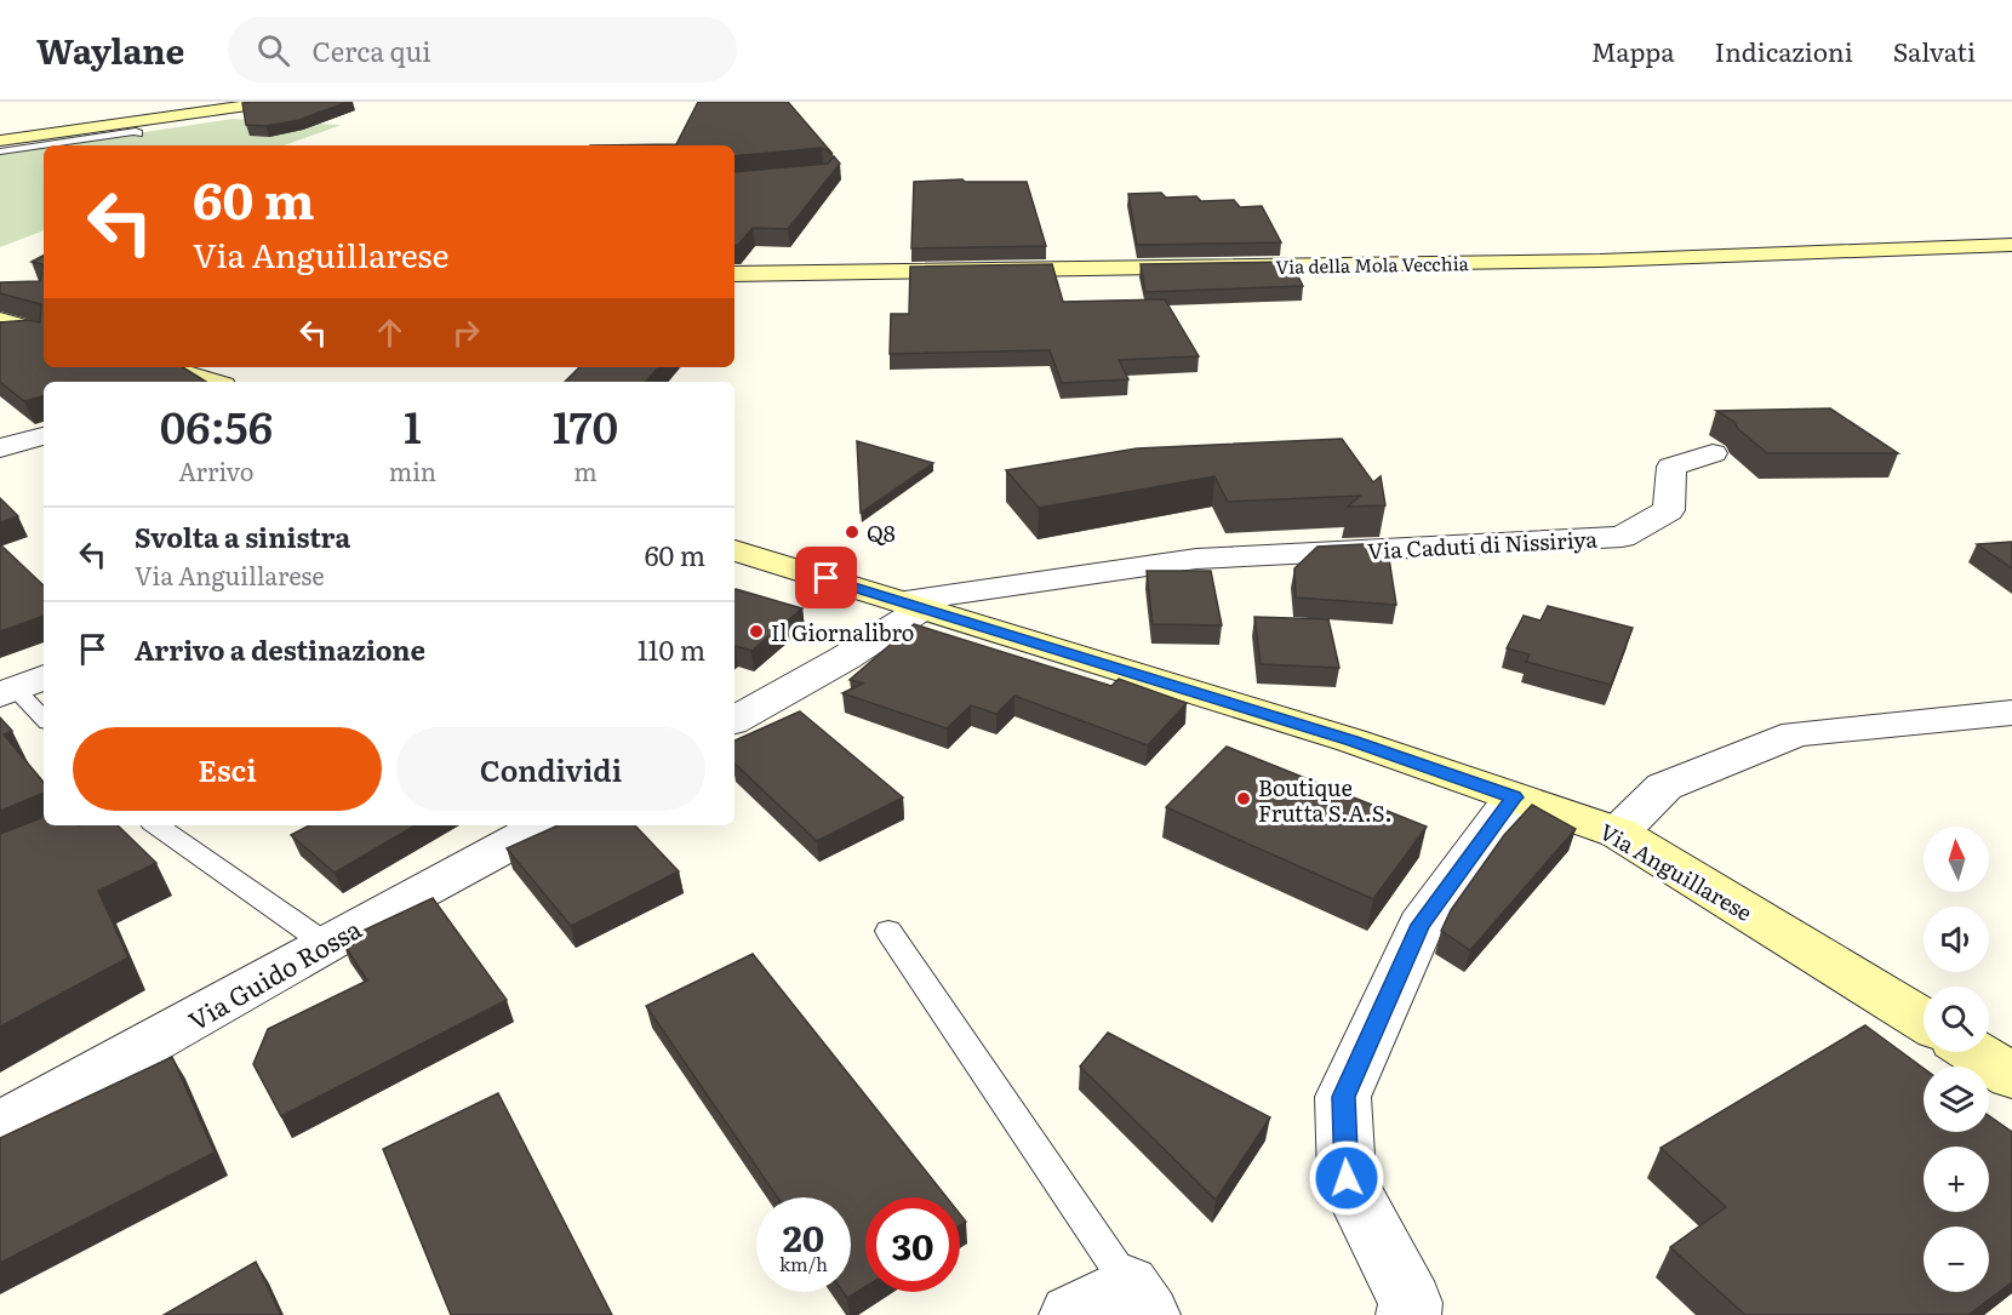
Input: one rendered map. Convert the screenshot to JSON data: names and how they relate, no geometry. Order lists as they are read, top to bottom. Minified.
{"streets":{"street":["Via della Mola Vecchia","Via Caduti di Nissiriya","Via Anguillarese","Via Guido Rossa"]},"crossings":[["Via Caduti di Nissiriya","Via Anguillarese"]],"places":["Q8","Il Giornalibro","Boutique Frutta S.A.S."],"north":"top","page":{"header":"Waylane","search":"Cerca qui","nav":["Mappa","Indicazioni","Salvati"],"turn":["60 m","Via Anguillarese"],"eta":["06:56","Arrivo","1","min","170","m"],"list":[{"name":"Svolta a sinistra","note":"Via Anguillarese","value":"60 m"},{"name":"Arrivo a destinazione","value":"110 m"}],"buttons":["Esci","Condividi"],"map_buttons":["+","−"],"speed":"20 km/h","limit":"30"}}
